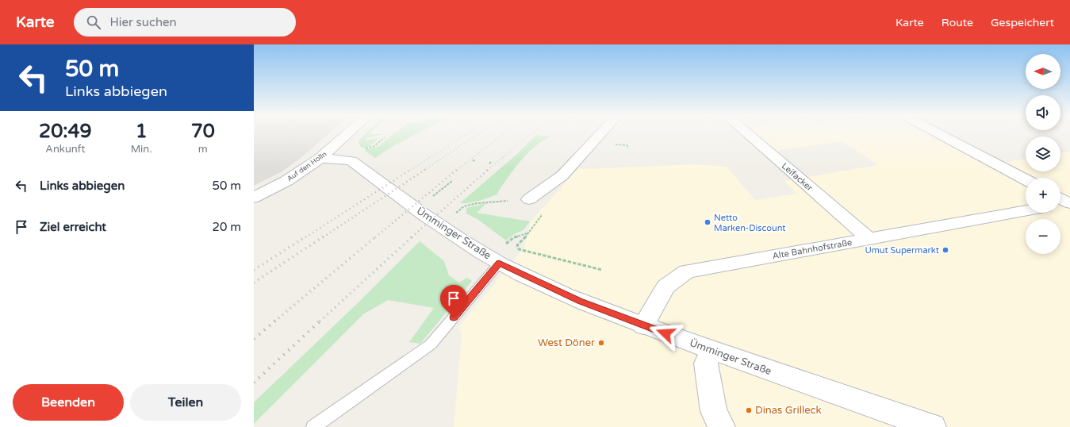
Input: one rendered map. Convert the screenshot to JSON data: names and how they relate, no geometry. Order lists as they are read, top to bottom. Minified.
{"streets":{"street":["Auf den Holln","Leifacker","Ümminger Straße","Alte Bahnhofstraße"]},"crossings":[["Auf den Holln","Ümminger Straße"],["Leifacker","Alte Bahnhofstraße"],["Ümminger Straße","Alte Bahnhofstraße"]],"places":["Netto Marken-Discount","Umut Supermarkt","West Döner","Dinas Grilleck"],"north":"left","page":{"header":"Karte","search":"Hier suchen","nav":["Karte","Route","Gespeichert"],"turn":["50 m","Links abbiegen"],"map_buttons":["+","−"],"eta":["20:49","Ankunft","1","Min.","70","m"],"list":[{"name":"Links abbiegen","value":"50 m"},{"name":"Ziel erreicht","value":"20 m"}],"buttons":["Beenden","Teilen"]}}
